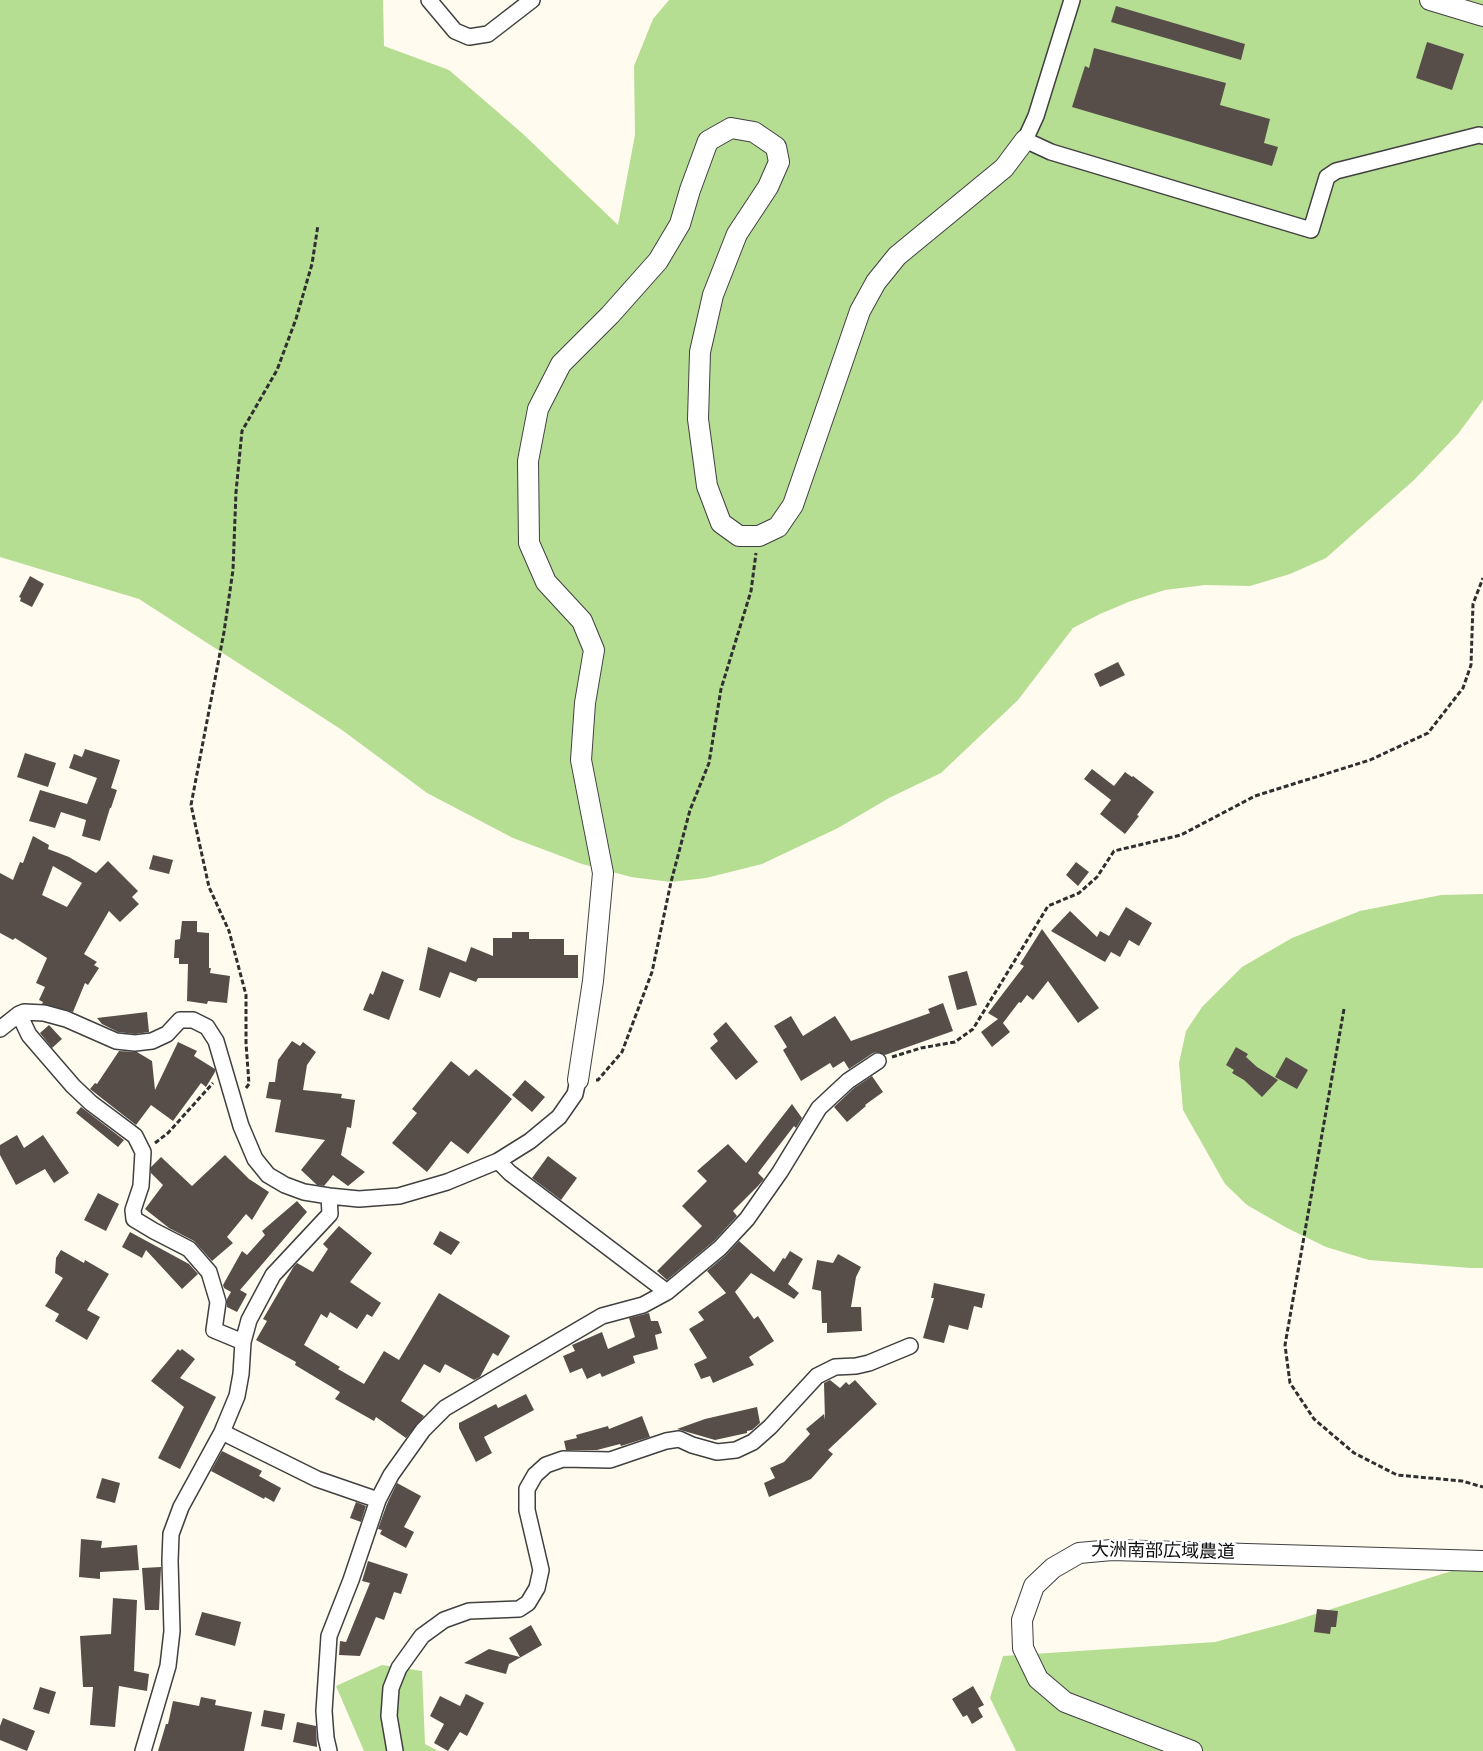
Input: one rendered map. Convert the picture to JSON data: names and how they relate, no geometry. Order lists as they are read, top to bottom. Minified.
{"streets":{"street":["大洲南部広域農道"]}}
